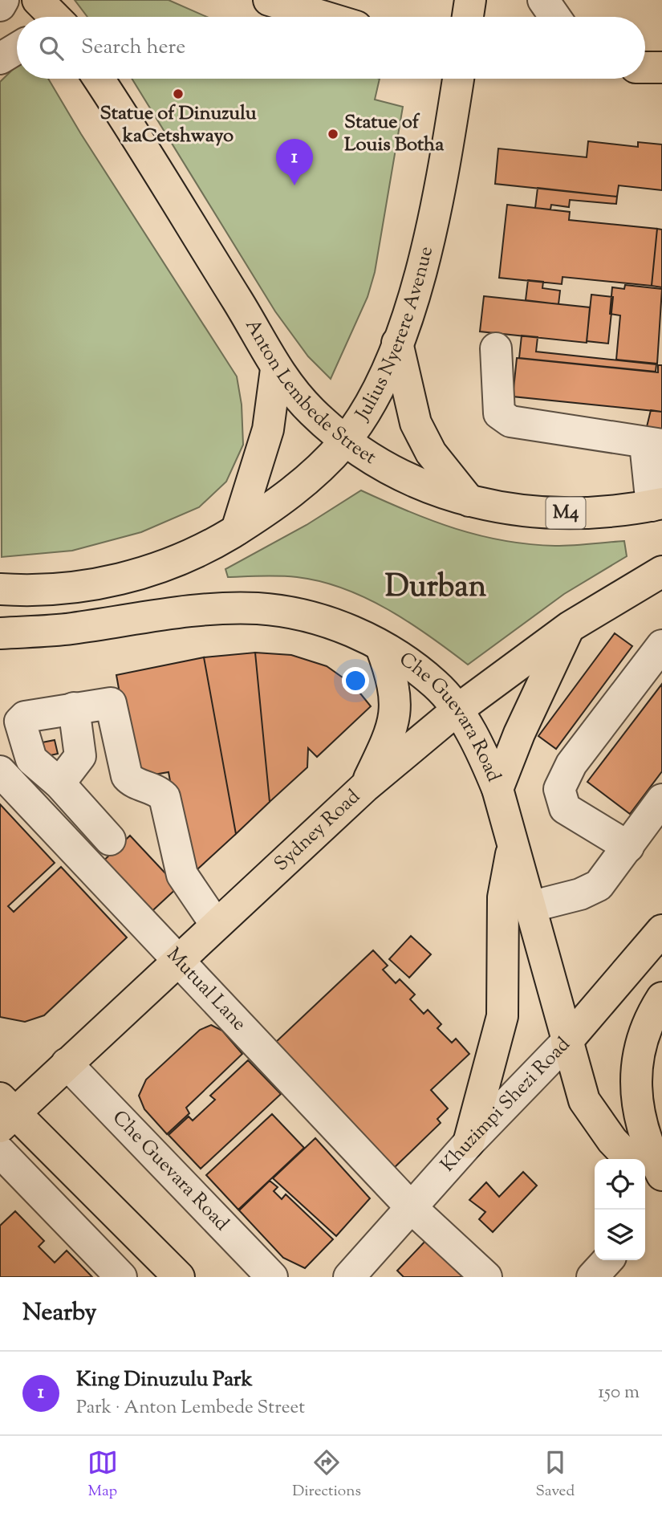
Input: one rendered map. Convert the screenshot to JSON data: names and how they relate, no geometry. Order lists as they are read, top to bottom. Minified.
{"streets":{"main road":["Julius Nyerere Avenue","Anton Lembede Street","M4","Che Guevara Road","Sydney Road","Khuzimpi Shezi Road"],"street":["Mutual Lane"]},"crossings":[["Julius Nyerere Avenue","Anton Lembede Street"],["Che Guevara Road","Sydney Road"],["Che Guevara Road","Khuzimpi Shezi Road"],["Sydney Road","Mutual Lane"],["Mutual Lane","Khuzimpi Shezi Road"]],"districts":["Durban"],"places":["Statue of Dinuzulu kaCetshwayo","Statue of Louis Botha"],"page":{"search":"Search here","pins":"1","heading":"Nearby","list":[{"mark":"1","name":"King Dinuzulu Park","note":"Park · Anton Lembede Street","value":"150 m"}],"nav":["Map","Directions","Saved"]}}
